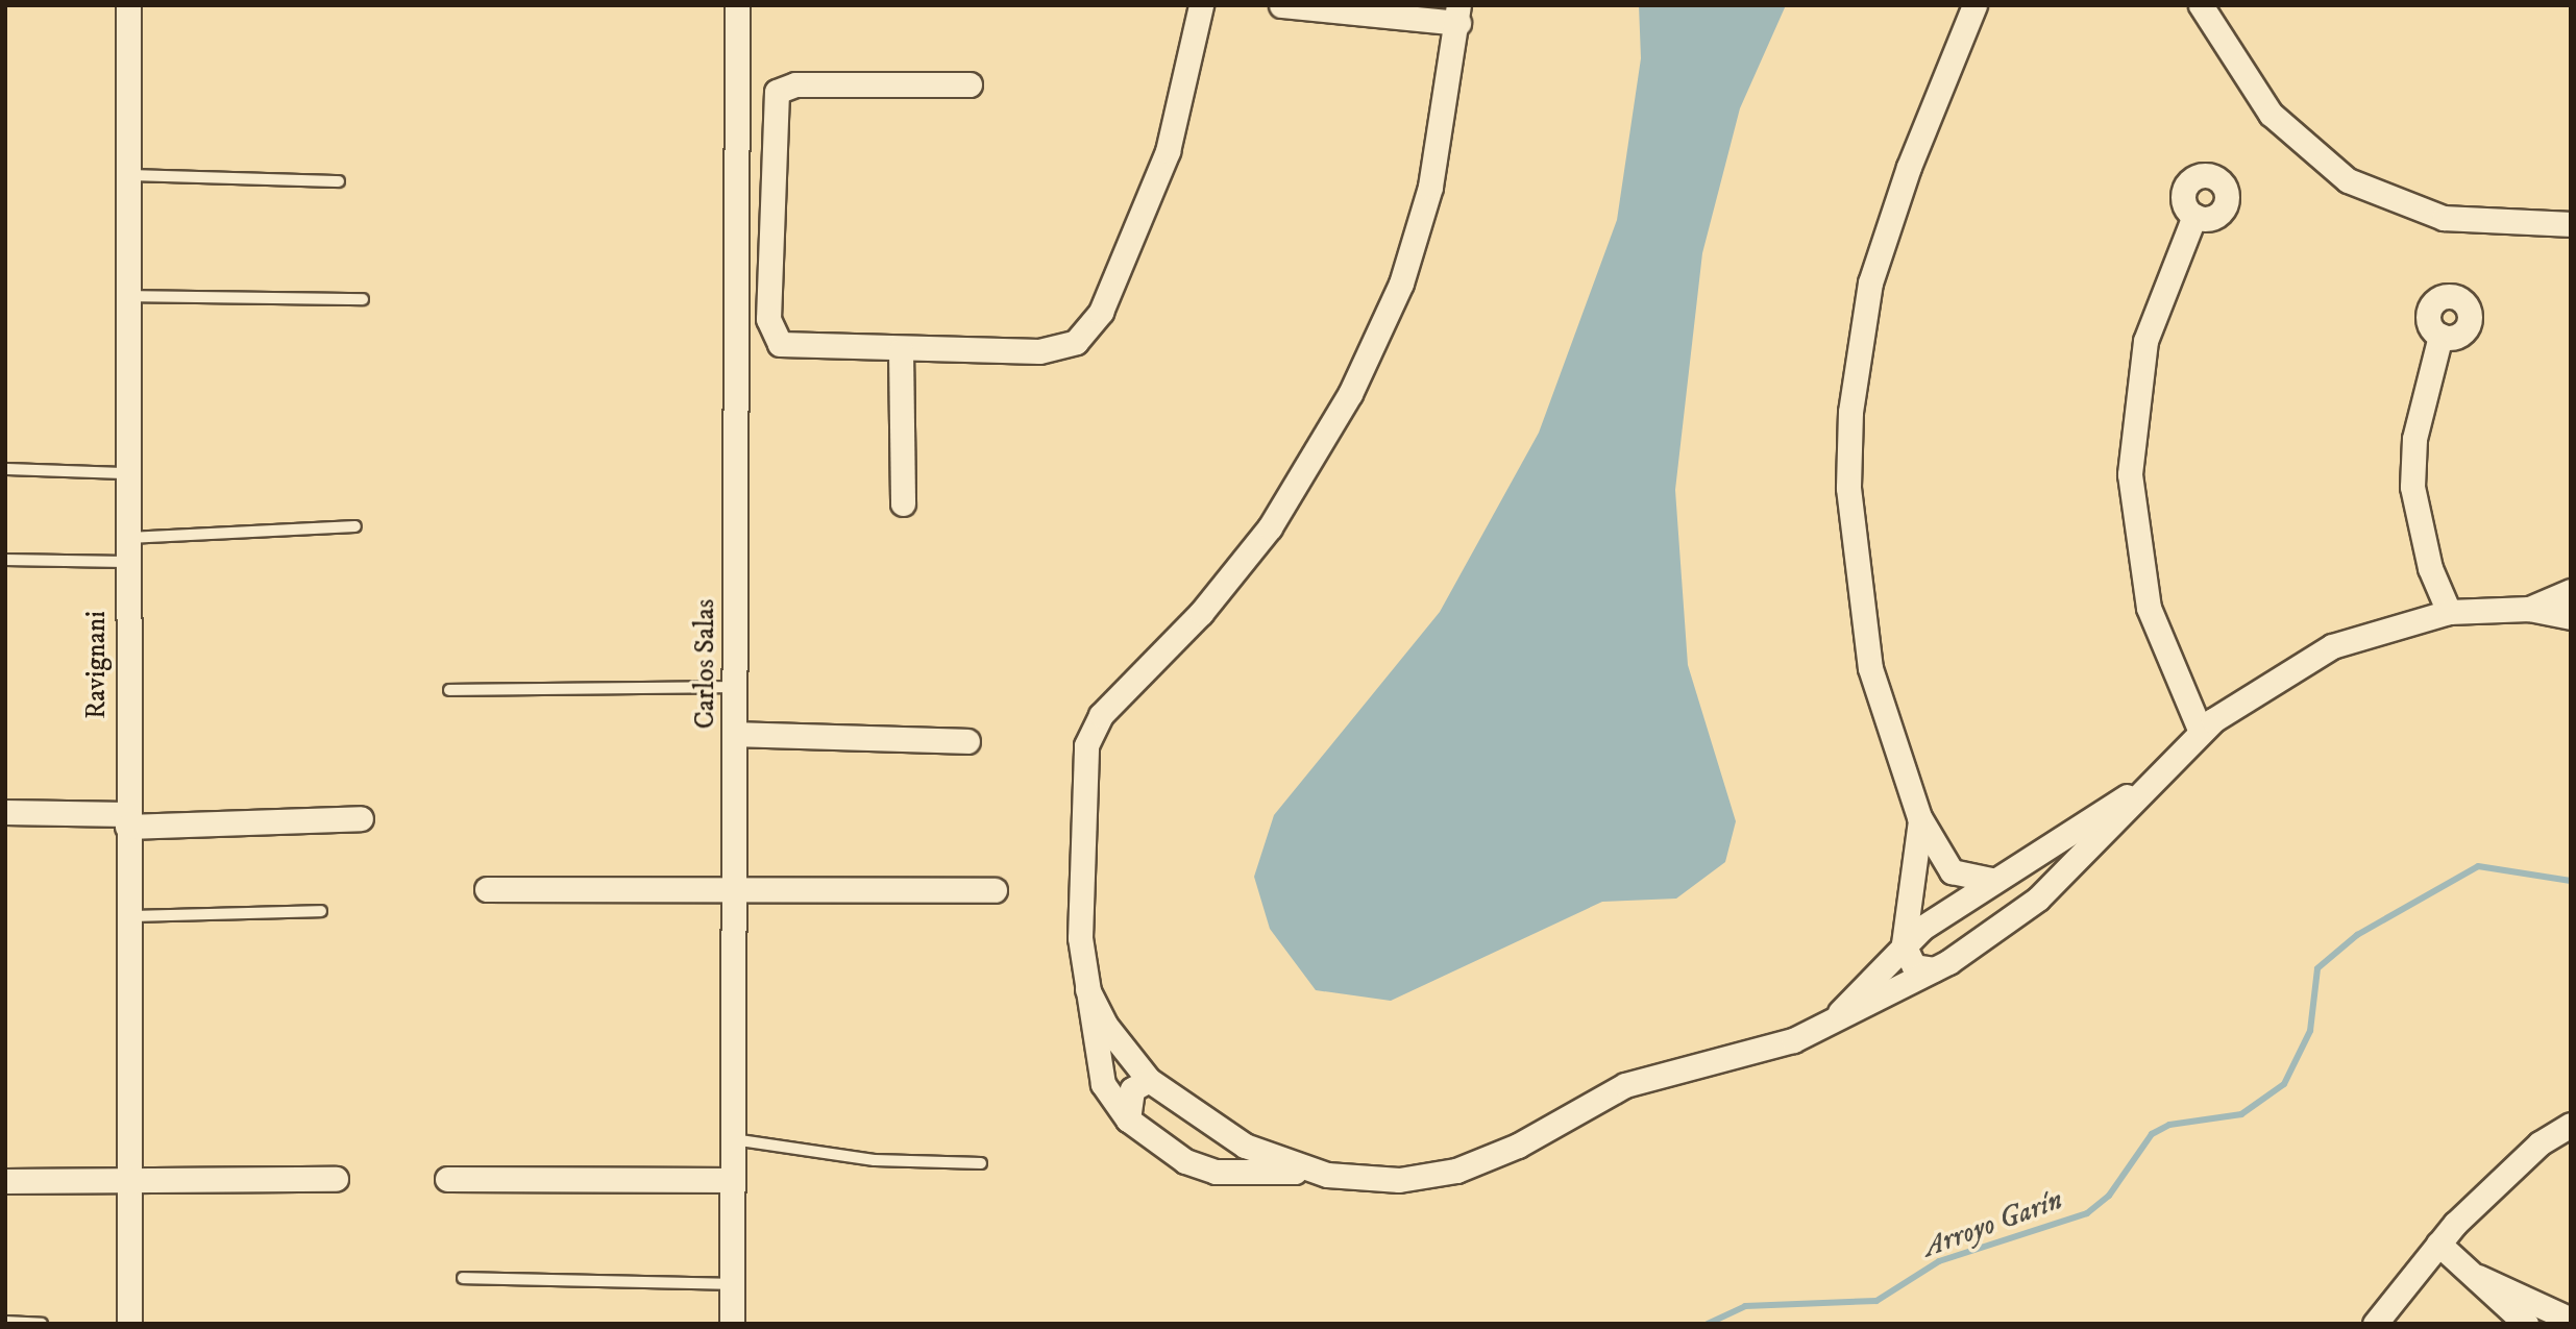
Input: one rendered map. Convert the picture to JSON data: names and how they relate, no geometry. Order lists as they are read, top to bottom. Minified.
{"streets":{"street":["Carlos Salas","Ravignani"]},"water":["Arroyo Garín"]}
